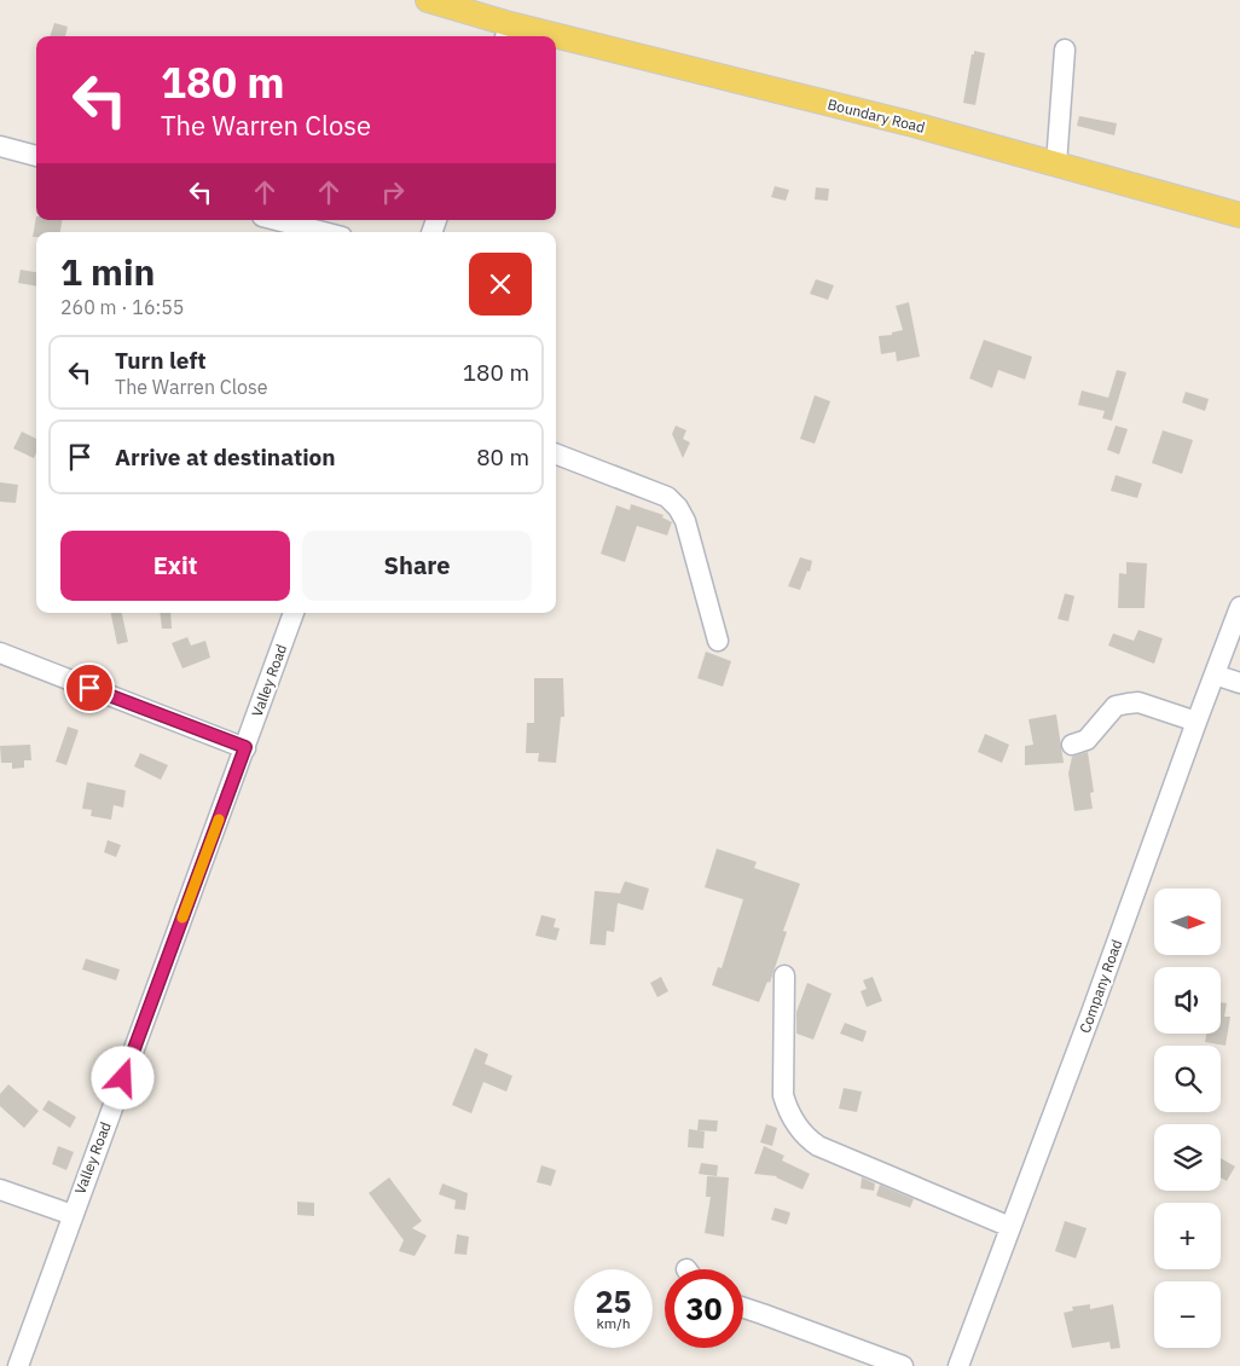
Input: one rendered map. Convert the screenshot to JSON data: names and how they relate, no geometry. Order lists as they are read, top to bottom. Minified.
{"streets":{"main road":["Boundary Road"],"street":["Valley Road","Company Road"]},"north":"right","page":{"turn":["180 m","The Warren Close"],"heading":["1 min","260 m · 16:55"],"list":[{"name":"Turn left","note":"The Warren Close","value":"180 m"},{"name":"Arrive at destination","value":"80 m"}],"buttons":["Exit","Share"],"map_buttons":["+","−"],"speed":"25 km/h","limit":"30"}}
